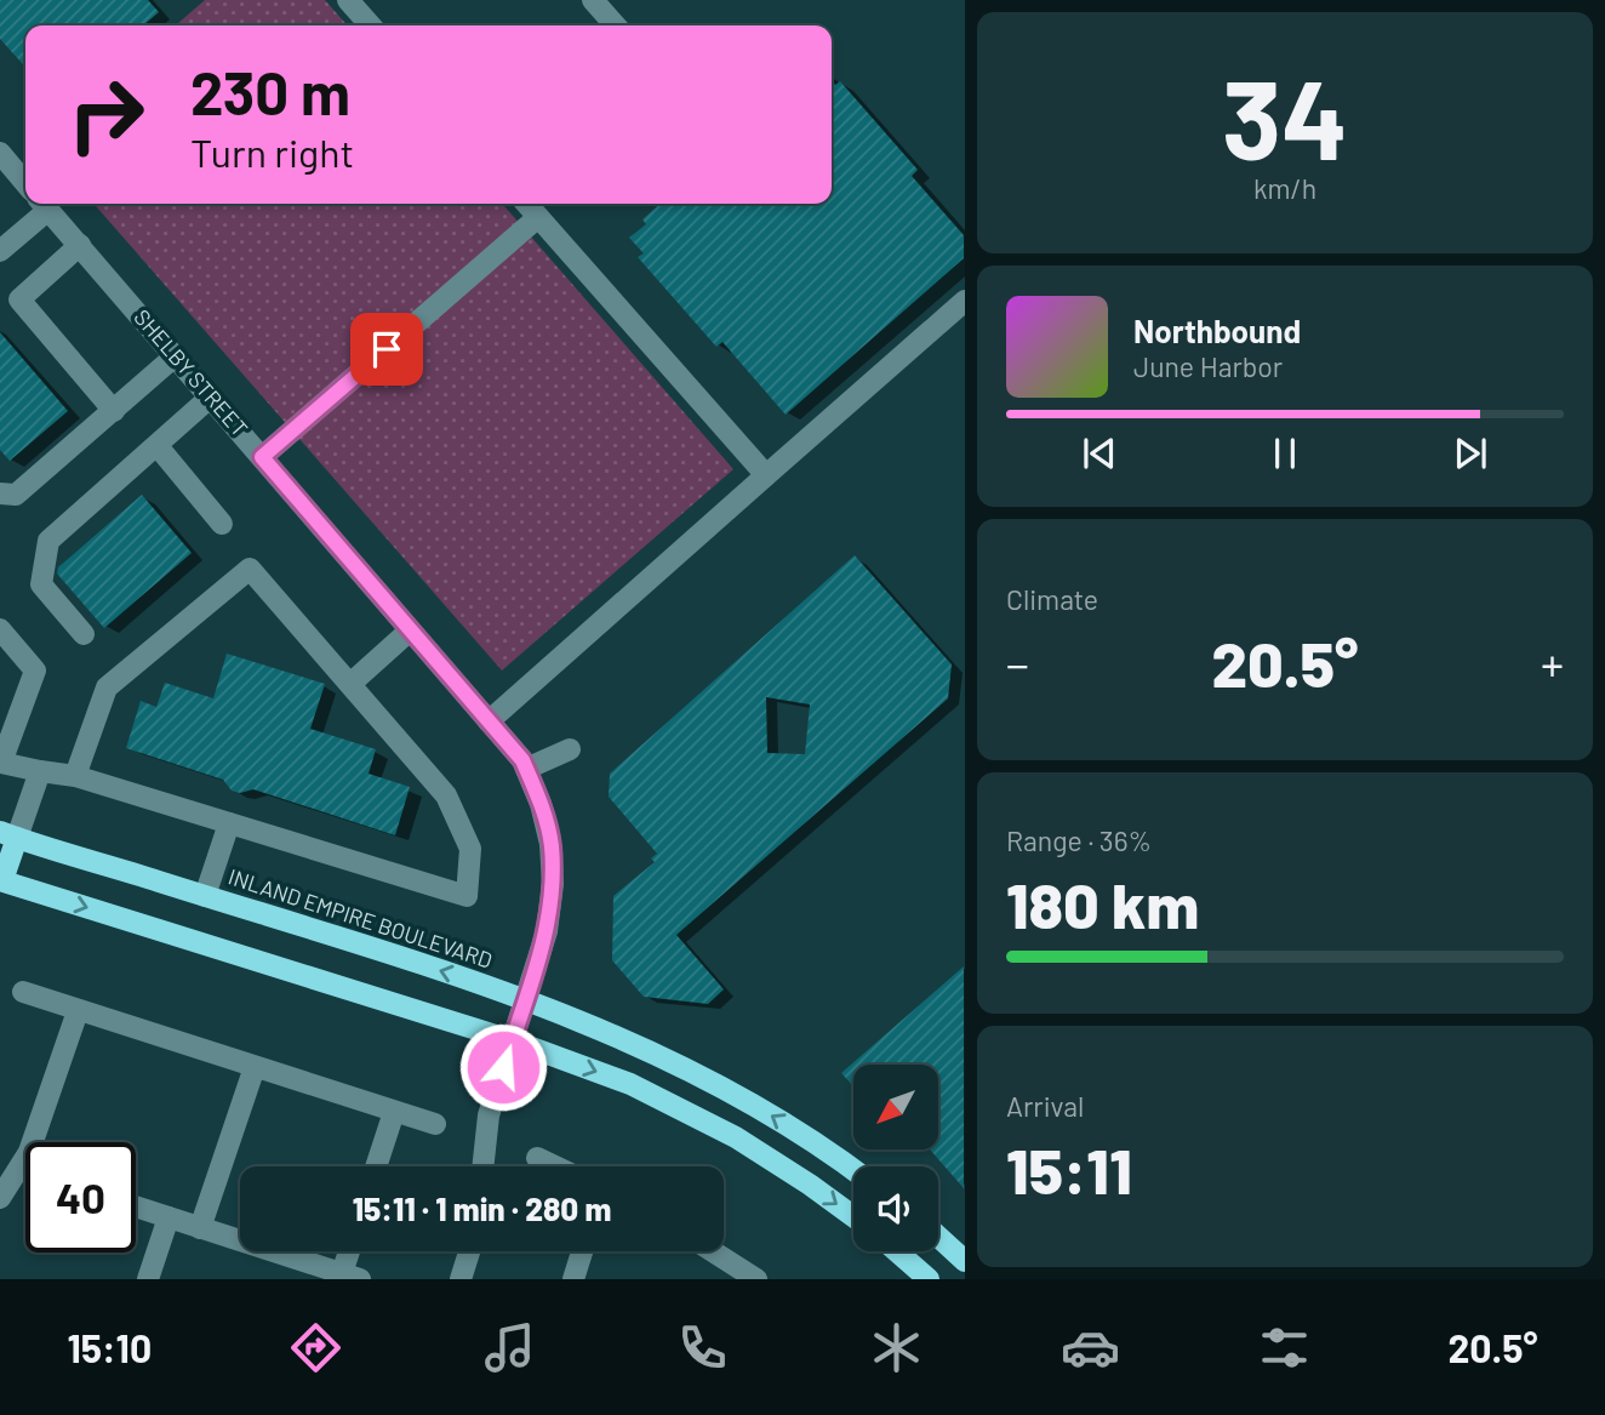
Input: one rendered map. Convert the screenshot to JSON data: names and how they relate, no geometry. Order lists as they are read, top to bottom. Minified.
{"streets":{"main road":["INLAND EMPIRE BOULEVARD"],"street":["SHELBY STREET"]},"crossings":[["SHELBY STREET","INLAND EMPIRE BOULEVARD"]],"north":"bottom left","page":{"tile":[["34","km/h"],"Climate",["Range · 36%","180 km"],["Arrival","15:11"]],"turn":["230 m","Turn right"],"song":["Northbound","June Harbor"],"heat":["−","20.5°","+"],"limit":"40","trip":"15:11 · 1 min · 280 m","tabs":["15:10","20.5°"]}}
